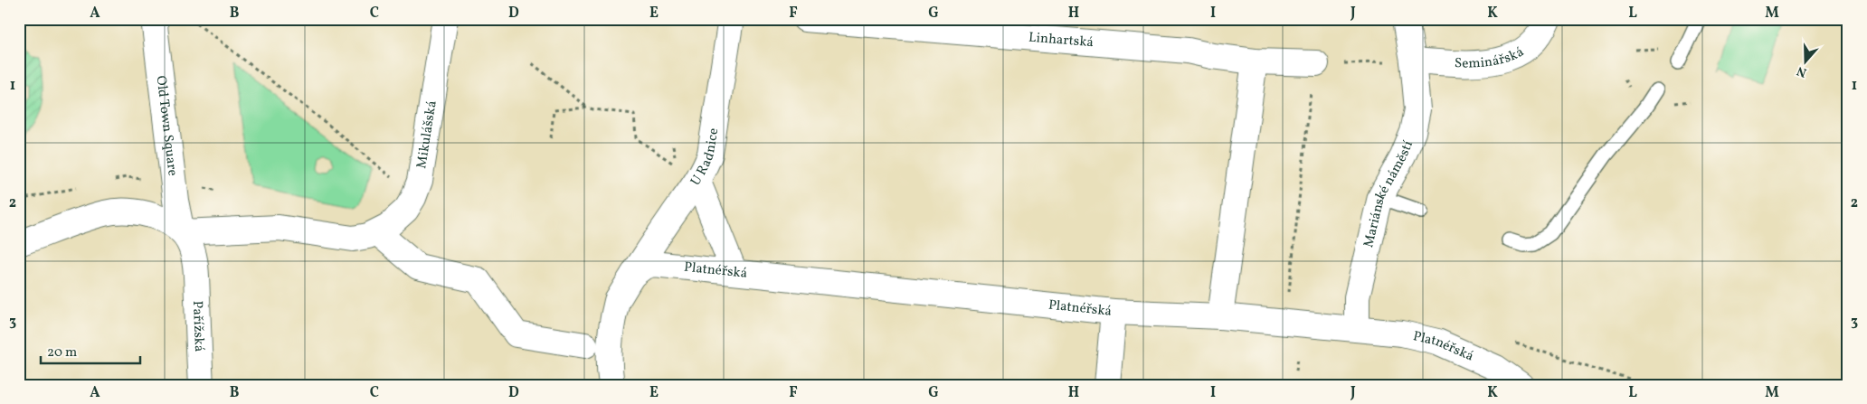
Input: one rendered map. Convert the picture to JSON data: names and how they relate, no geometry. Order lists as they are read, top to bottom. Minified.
{"streets":{"street":["Linhartská","Seminářská","Old Town Square","Mikulášská","U Radnice","Mariánské náměstí","Platnéřská","Pařížská"]},"crossings":[["Seminářská","Mariánské náměstí"],["Old Town Square","Pařížská"],["U Radnice","Platnéřská"],["Mariánské náměstí","Platnéřská"]],"scale_bar":"20 m","north":"bottom","grid":{"columns":["A","B","C","D","E","F","G","H","I","J","K","L","M"],"rows":["1","2","3"]}}
